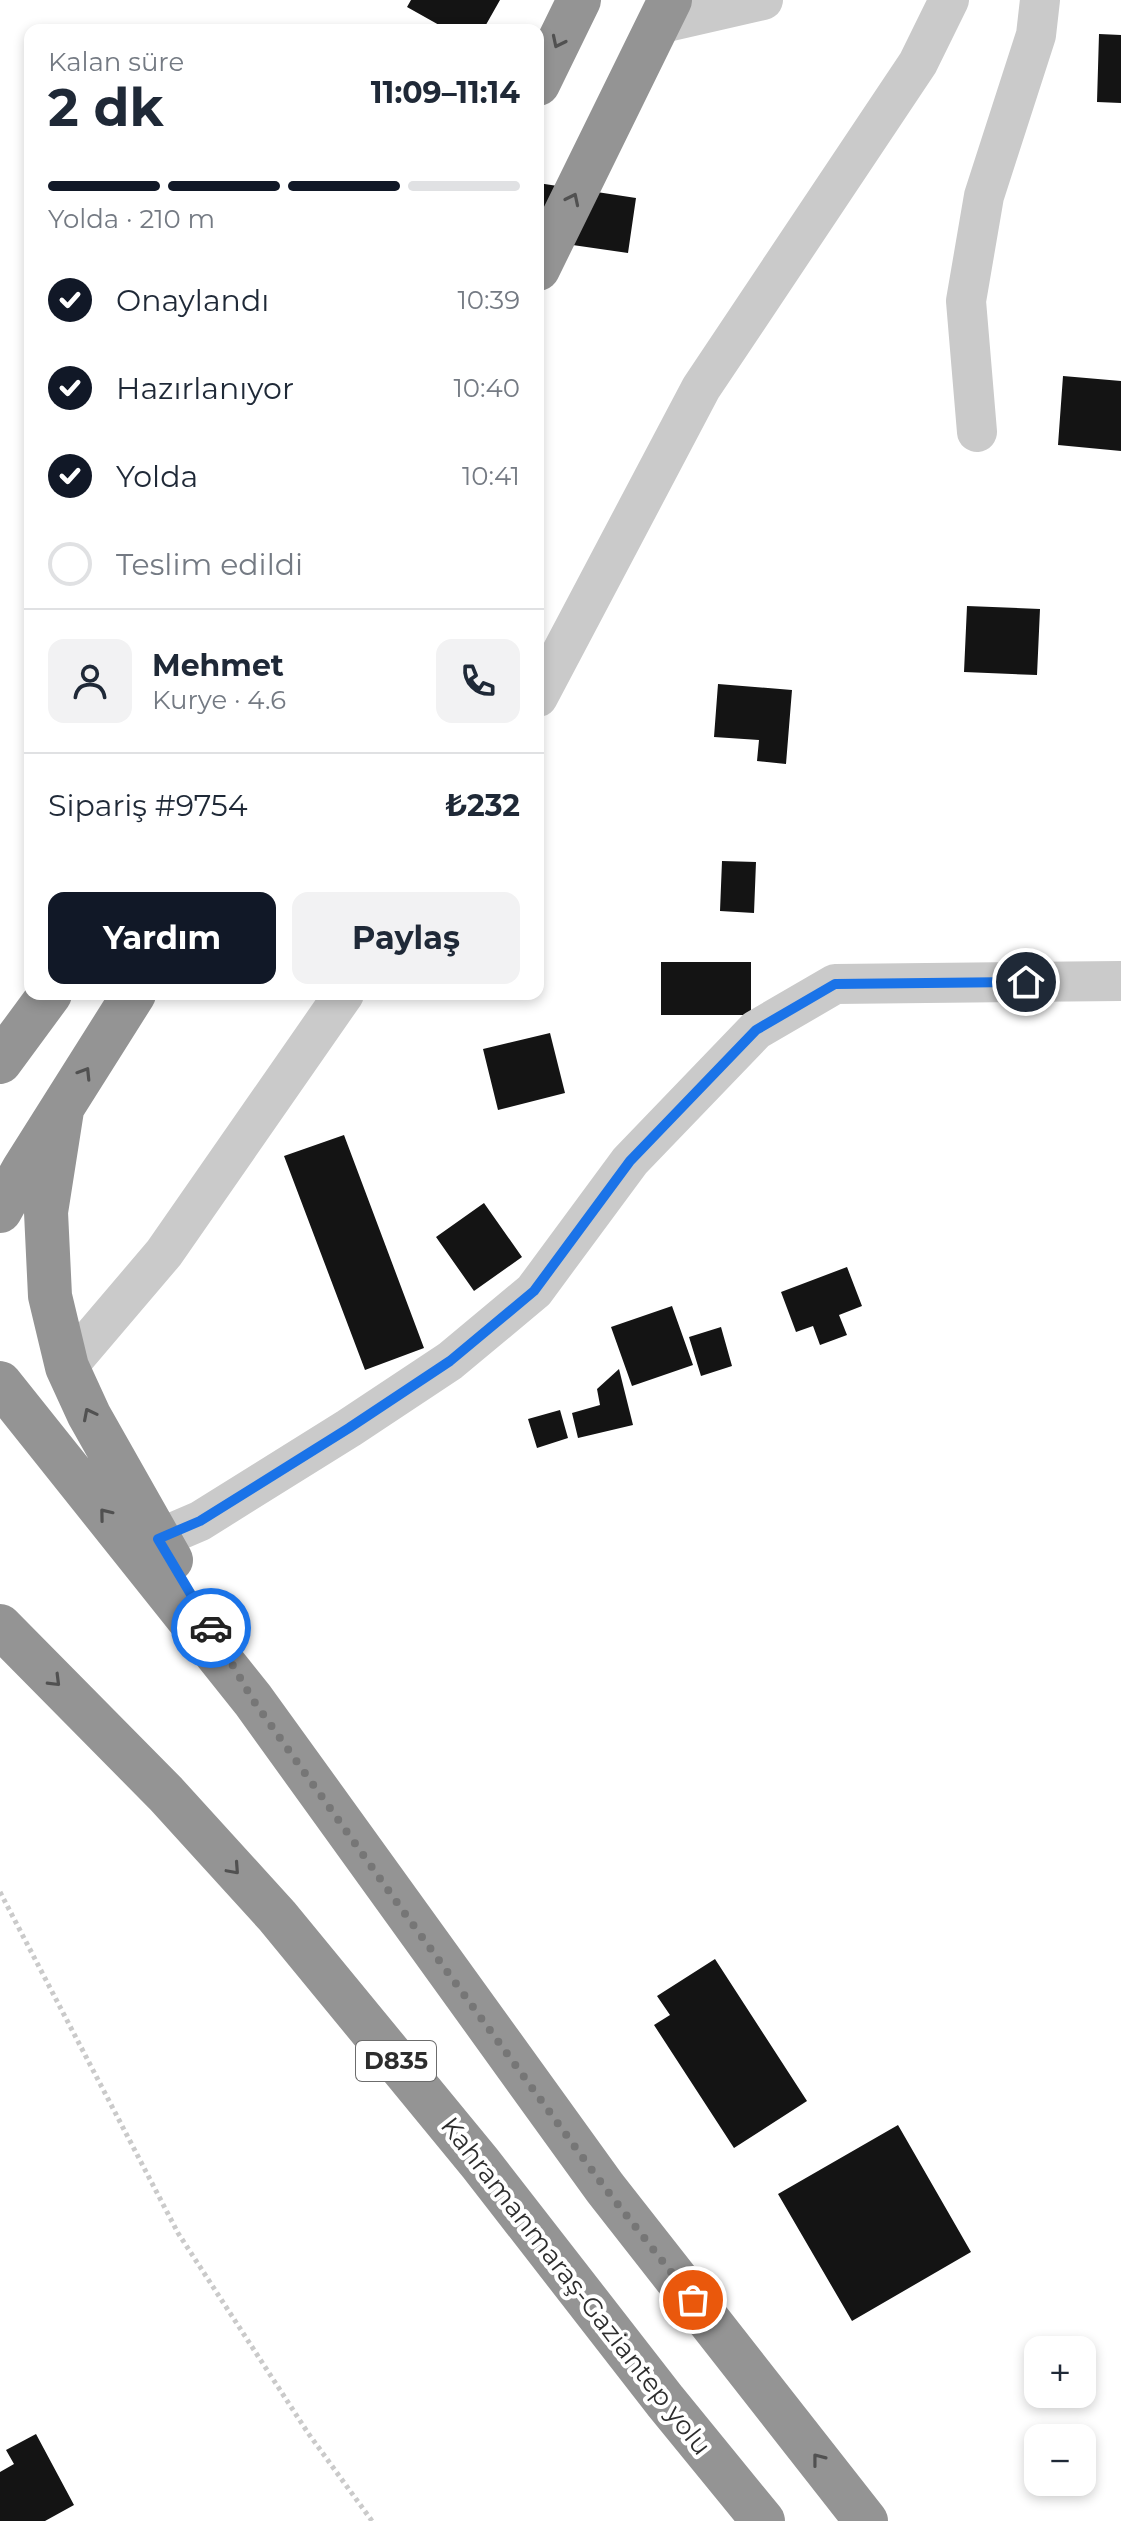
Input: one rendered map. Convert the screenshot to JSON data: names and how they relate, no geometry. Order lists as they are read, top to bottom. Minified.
{"streets":{"highway":["D835","Kahramanmaraş-Gaziantep yolu"]},"page":{"heading":["2 dk","Kalan süre","11:09–11:14"],"panel":["Mehmet","Kurye · 4.6","Sipariş #9754","₺232"],"bar":"Yolda · 210 m","list":[["Onaylandı","10:39"],["Hazırlanıyor","10:40"],["Yolda","10:41"],"Teslim edildi"],"buttons":["Yardım","Paylaş"],"map_buttons":["+","−"]}}
